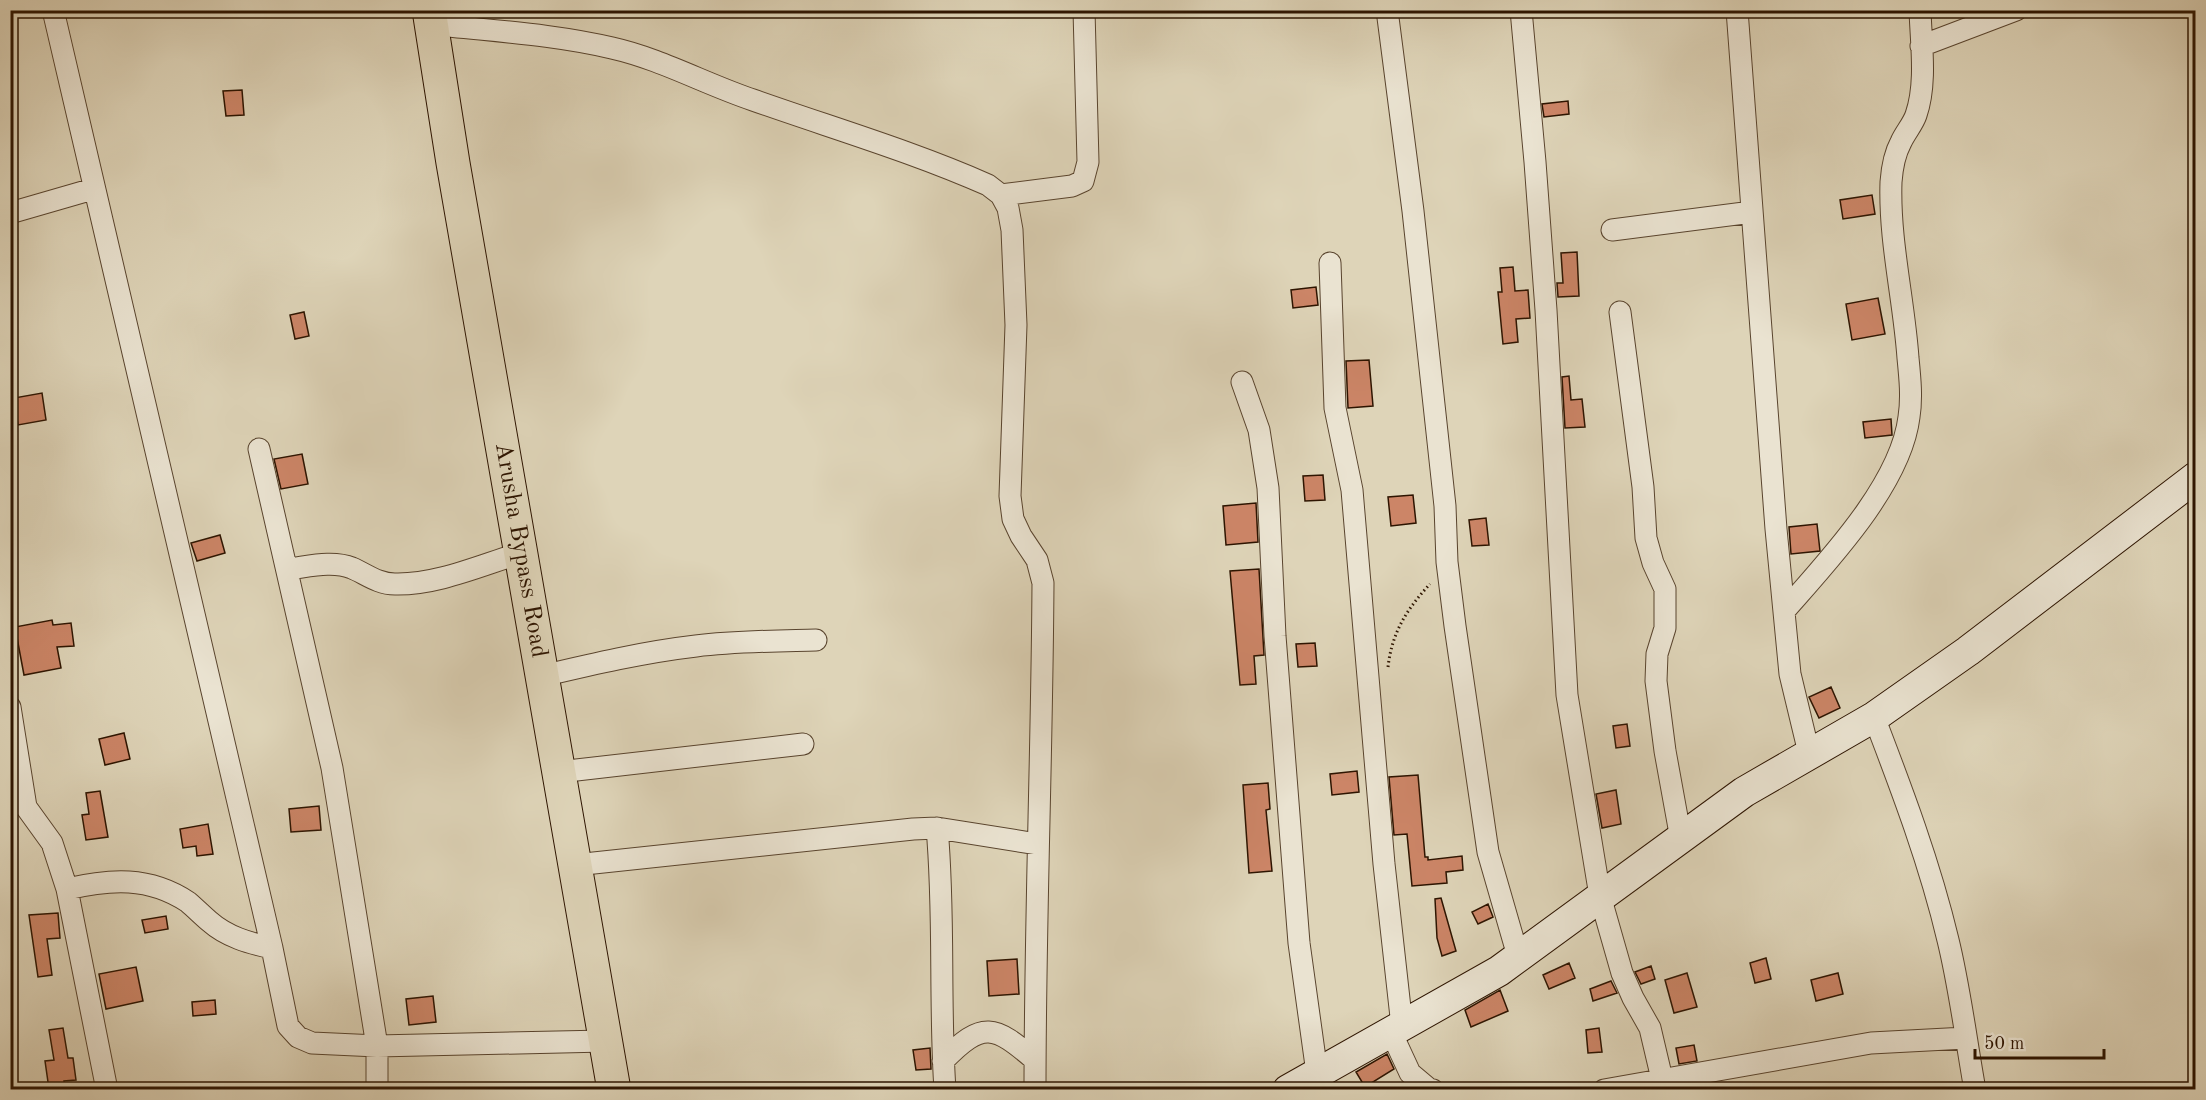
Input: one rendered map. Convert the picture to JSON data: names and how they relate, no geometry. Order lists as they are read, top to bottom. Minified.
{"streets":{"main road":["Arusha Bypass Road"]},"scale_bar":"50 m"}
